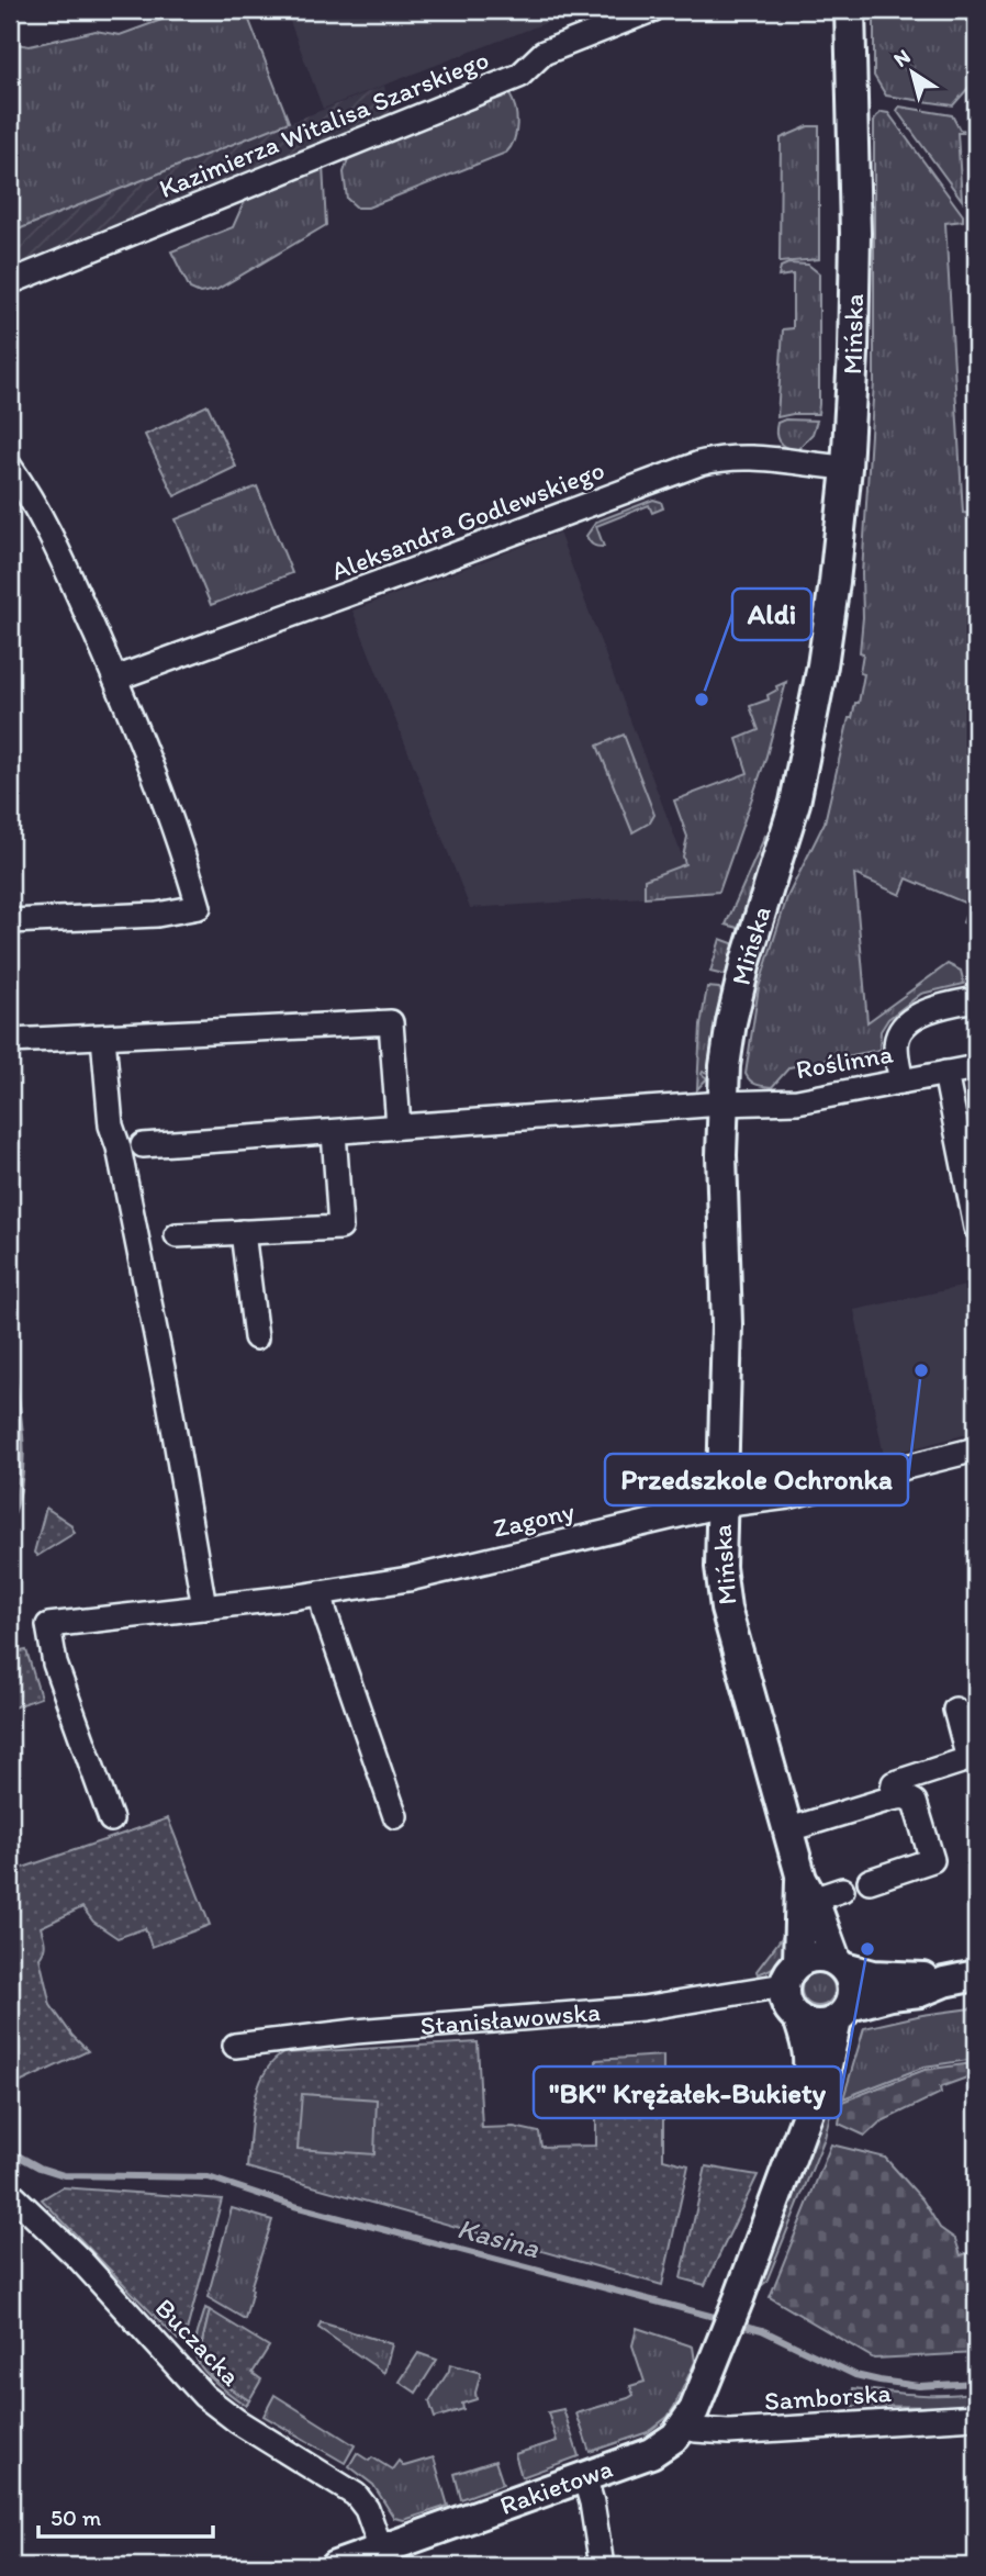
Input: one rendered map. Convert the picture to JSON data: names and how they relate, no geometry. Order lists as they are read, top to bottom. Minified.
{"streets":{"street":["Kazimierza Witalisa Szarskiego","Mińska","Aleksandra Godlewskiego","Roślinna","Zagony","Stanisławowska","Buczacka","Samborska","Rakietowa"]},"crossings":[["Mińska","Aleksandra Godlewskiego"],["Mińska","Roślinna"],["Mińska","Zagony"],["Mińska","Stanisławowska"],["Buczacka","Rakietowa"],["Samborska","Rakietowa"]],"water":["Kasina"],"places":["Aldi","Przedszkole Ochronka","\"BK\" Krężałek-Bukiety"],"scale_bar":"50 m","north":"top left"}
